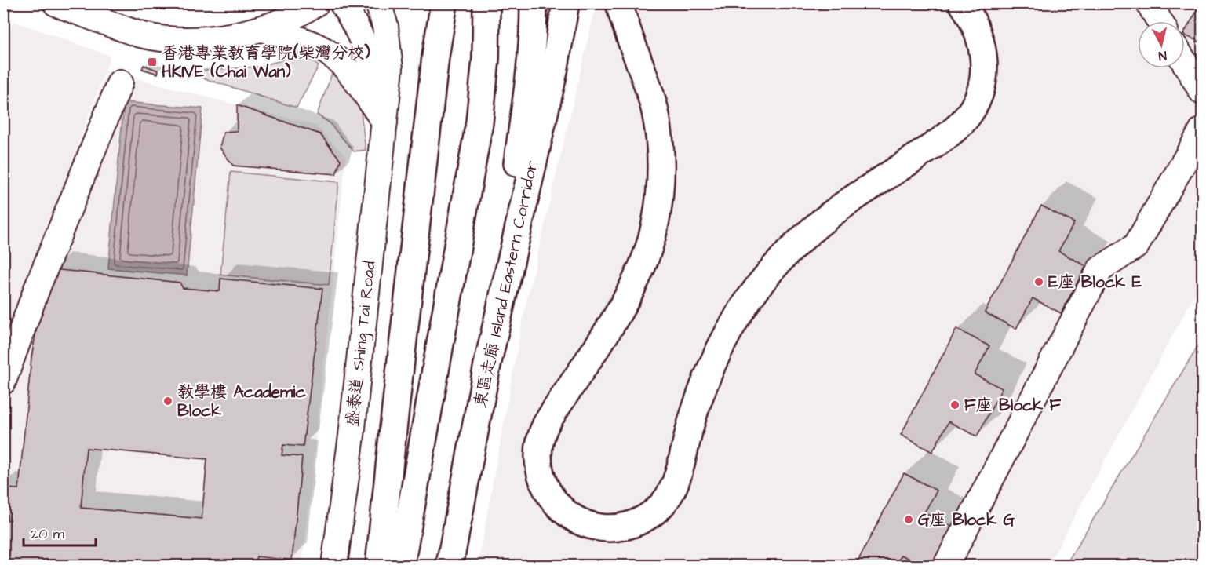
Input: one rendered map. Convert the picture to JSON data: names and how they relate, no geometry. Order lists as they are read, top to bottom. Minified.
{"streets":{"highway":["東區走廊 Island Eastern Corridor"],"street":["盛泰道 Shing Tai Road"]},"places":{"transit":["香港專業教育學院(柴灣分校) HKIVE (Chai Wan)"],"other":["E座 Block E","教學樓 Academic Block","F座 Block F","G座 Block G"]},"scale_bar":"20 m","north":"bottom"}
